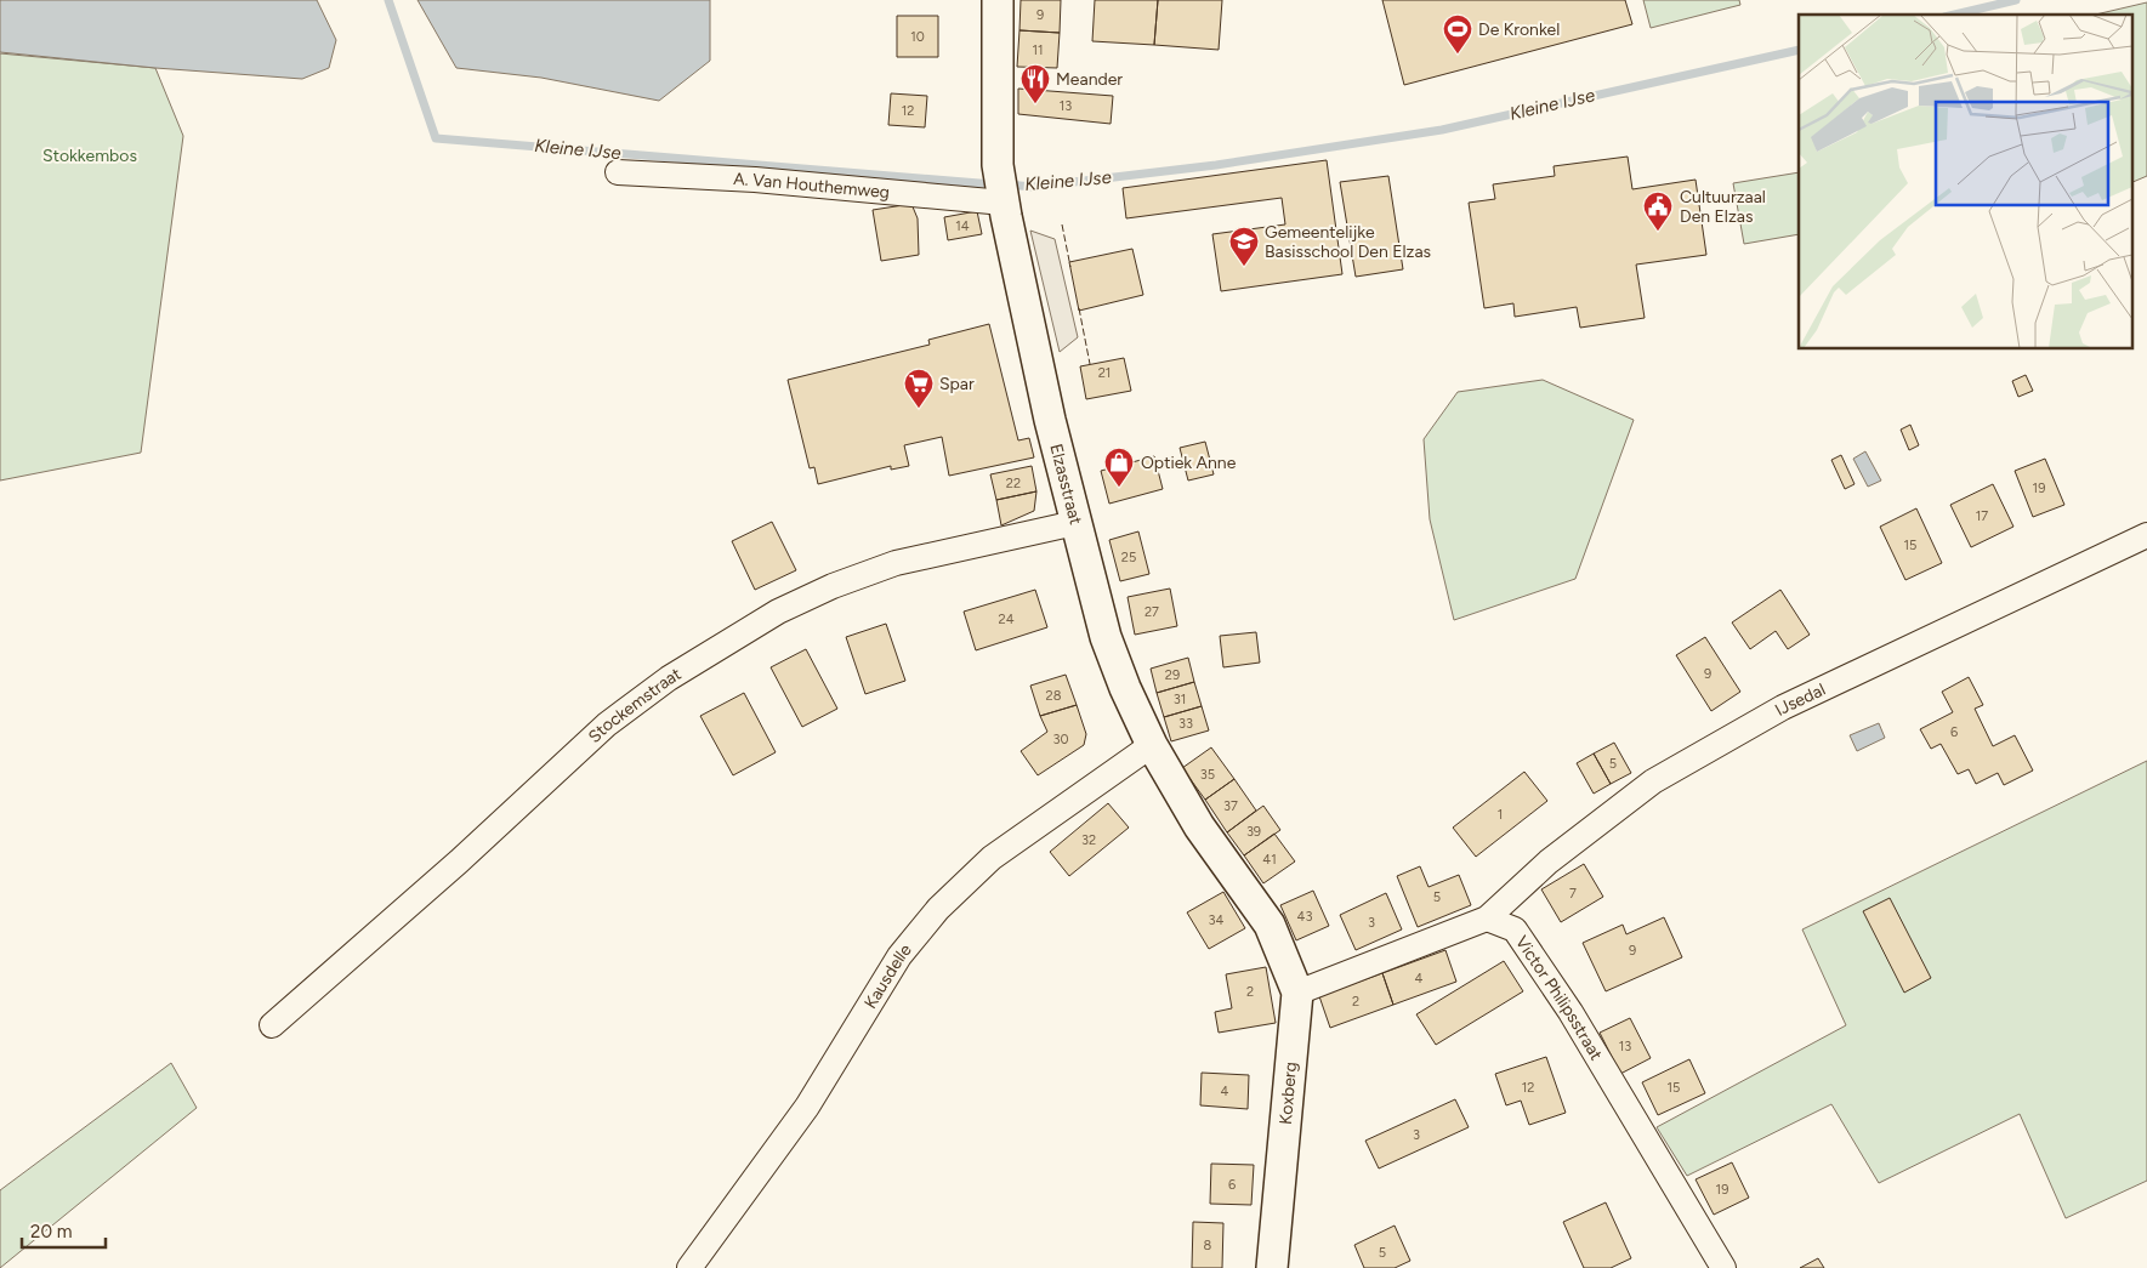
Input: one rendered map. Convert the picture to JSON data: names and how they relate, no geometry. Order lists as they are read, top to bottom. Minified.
{"streets":{"street":["A. Van Houthemweg","Elzasstraat","IJsedal","Stockemstraat","Kausdelle","Victor Philipsstraat","Koxberg"]},"crossings":[["A. Van Houthemweg","Elzasstraat"],["Elzasstraat","Stockemstraat"],["Elzasstraat","Kausdelle"],["Elzasstraat","Koxberg"],["IJsedal","Victor Philipsstraat"]],"water":["Kleine IJse"],"parks":["Stokkembos"],"places":{"sports":["De Kronkel"],"restaurant":["Meander"],"public building":["Cultuurzaal Den Elzas"],"school or university":["Gemeentelijke Basisschool Den Elzas"],"supermarket":["Spar"],"shop":["Optiek Anne"]},"house_numbers":["9","10","11","13","12","14","21","22","19","17","15","25","27","24","9","29","28","31","33","6","30","5","35","37","1","39","32","41","7","5","43","34","3","9","4","2","2","13","12","15","4","3","6","19","8","5"],"scale_bar":"20 m"}
